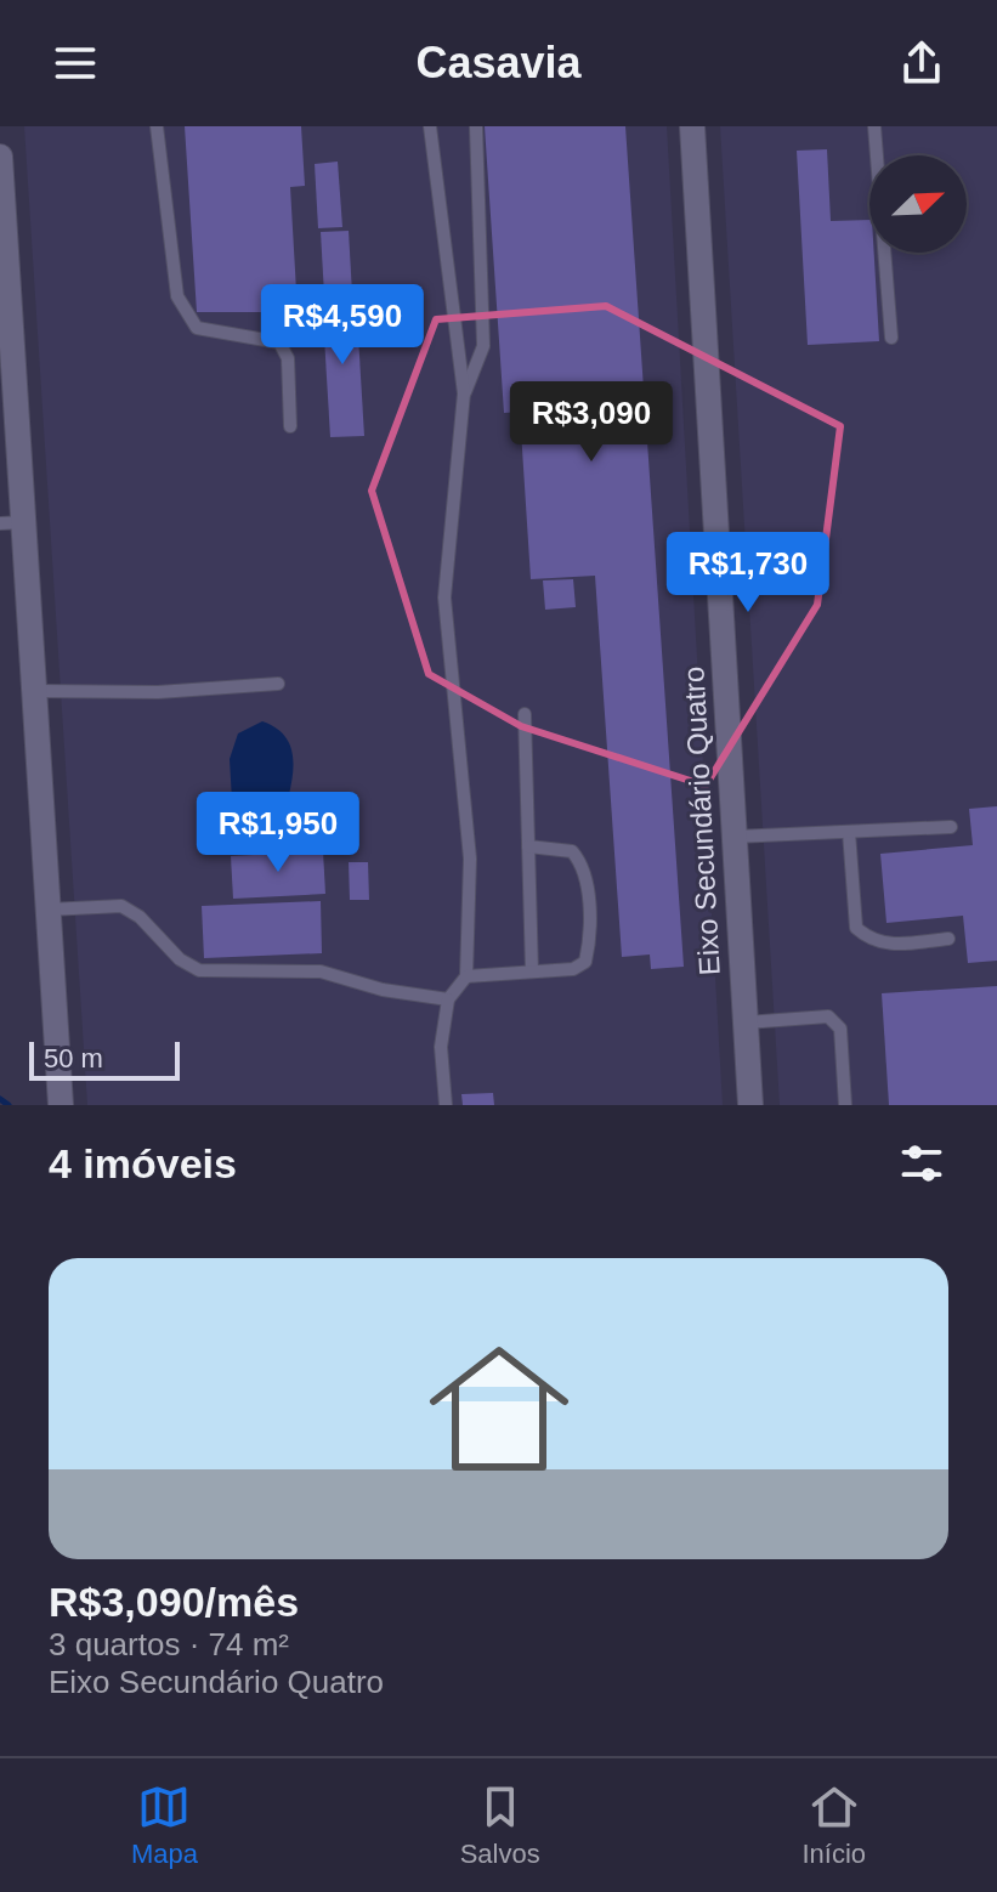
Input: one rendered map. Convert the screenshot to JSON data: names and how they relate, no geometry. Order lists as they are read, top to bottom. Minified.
{"streets":{"street":["Eixo Secundário Quatro"]},"scale_bar":"50 m","north":"top right","page":{"header":"Casavia","price":["R$4,590","R$3,090","R$1,730","R$1,950"],"scale":"50 m","heading":"4 imóveis","list":[{"name":"R$3,090/mês","note":"3 quartos · 74 m² · Eixo Secundário Quatro"}],"tabs":["Mapa","Salvos","Início"]}}
